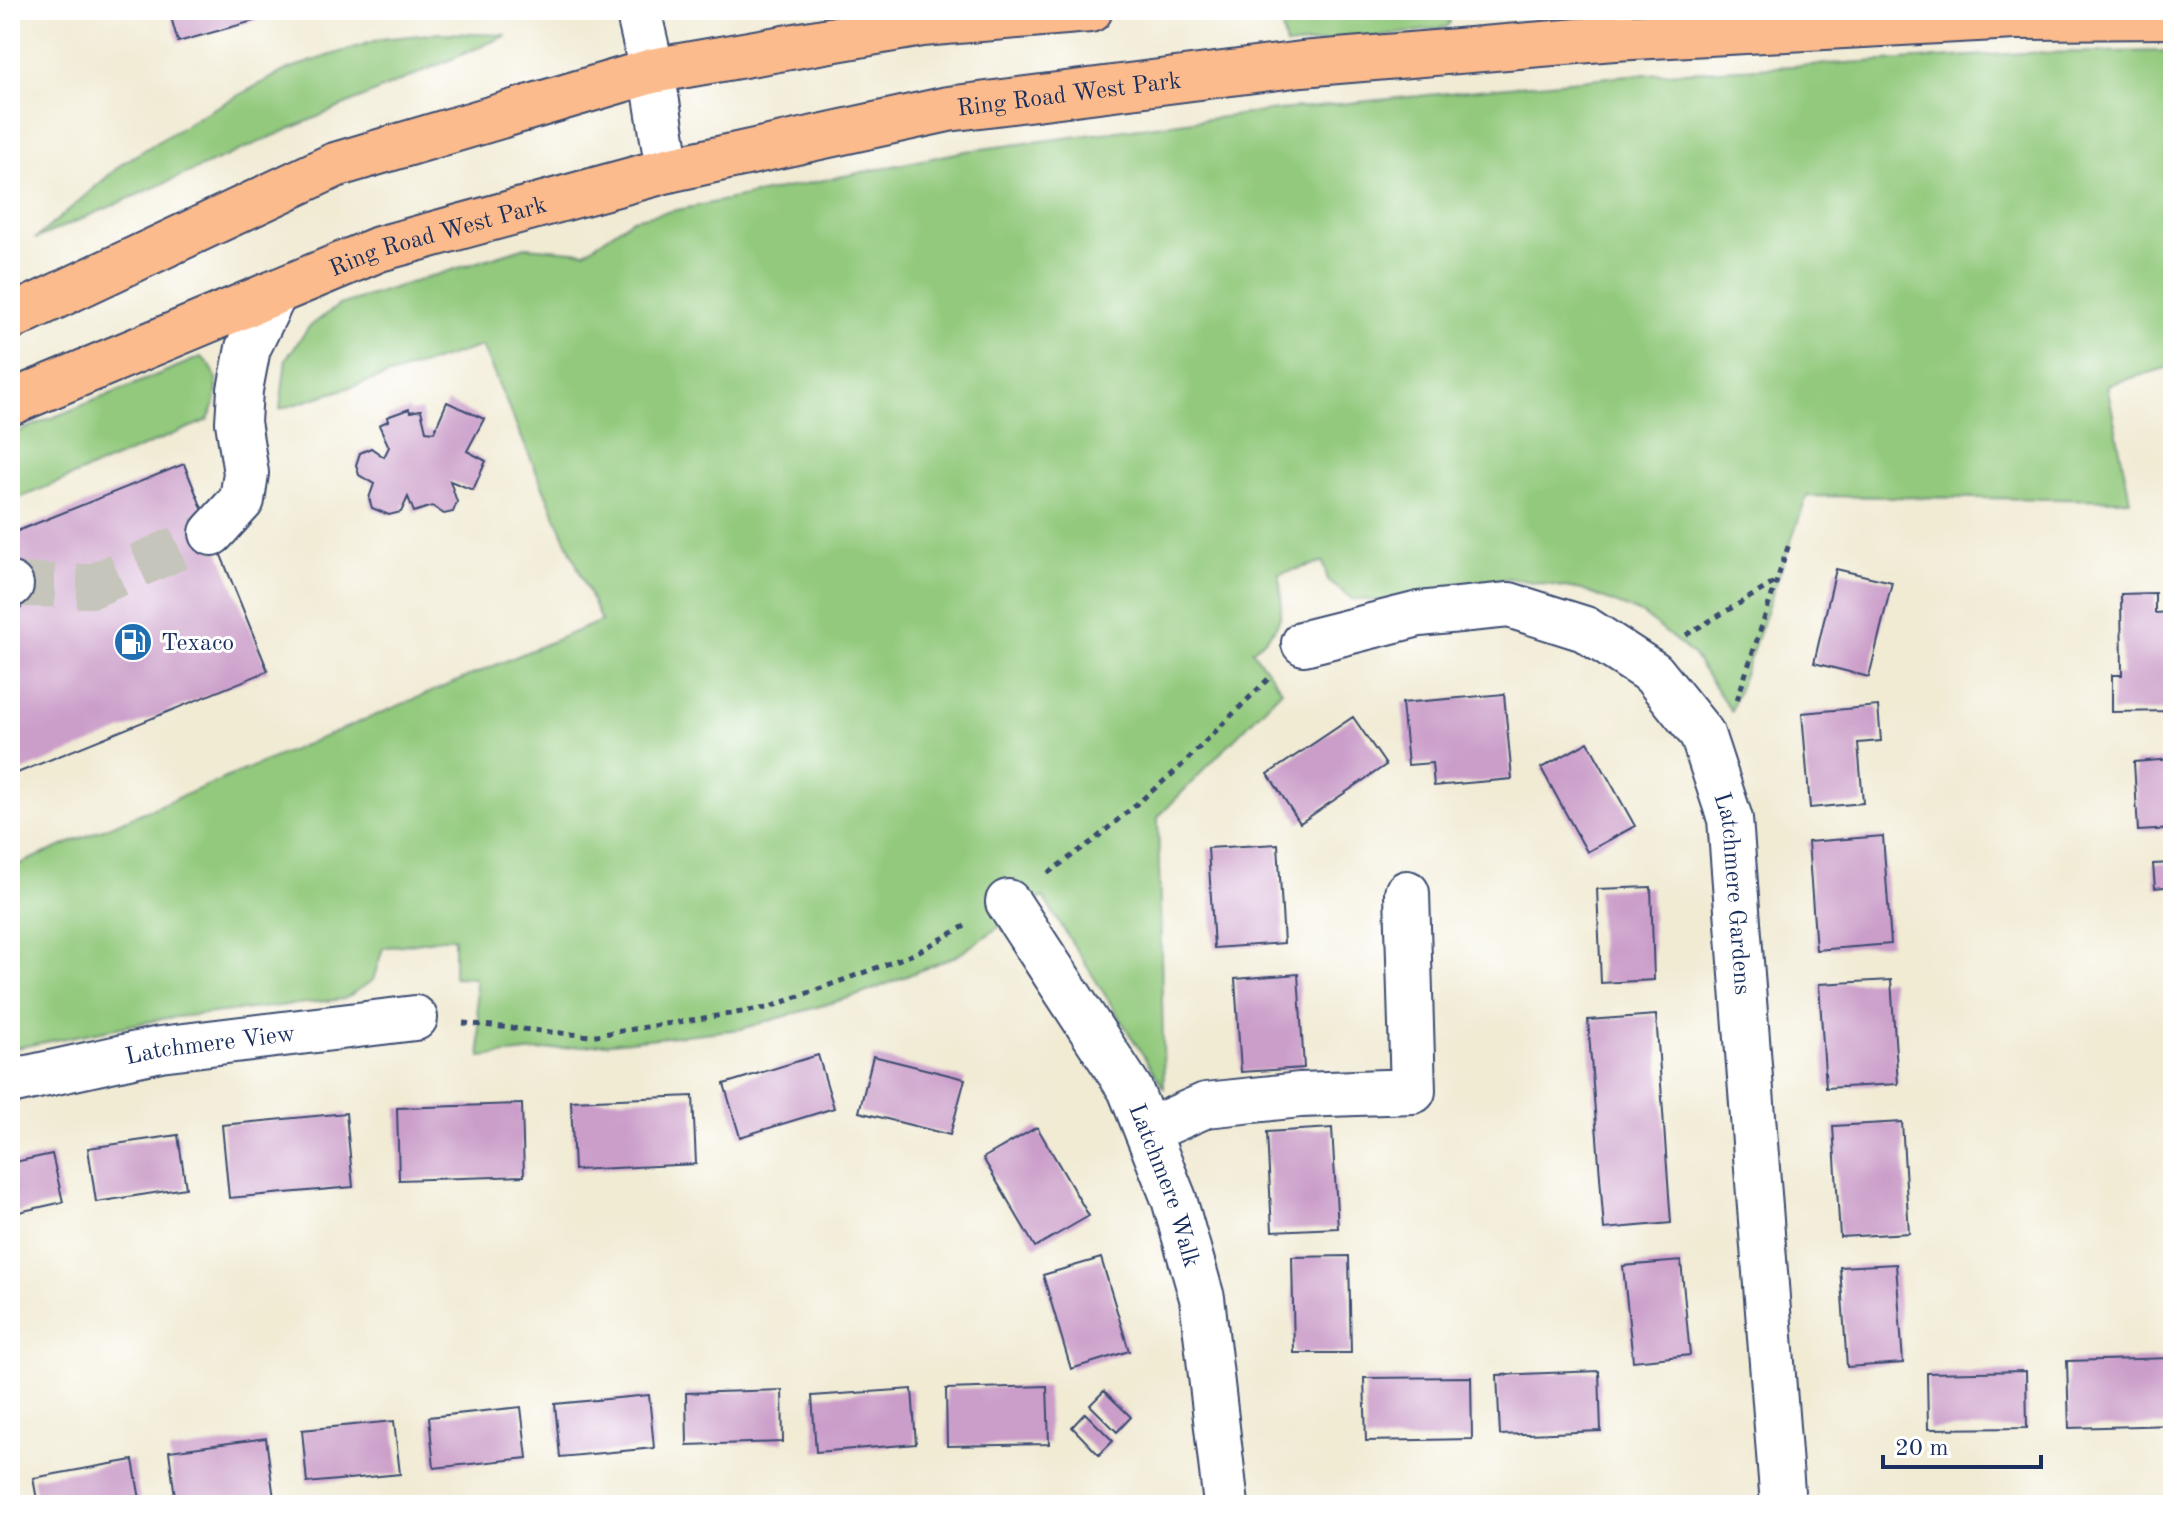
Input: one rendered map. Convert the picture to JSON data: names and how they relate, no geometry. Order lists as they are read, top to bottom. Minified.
{"streets":{"highway":["Ring Road West Park"],"street":["Latchmere Gardens","Latchmere View","Latchmere Walk"]},"places":{"fuel station":["Texaco"]},"scale_bar":"20 m"}
